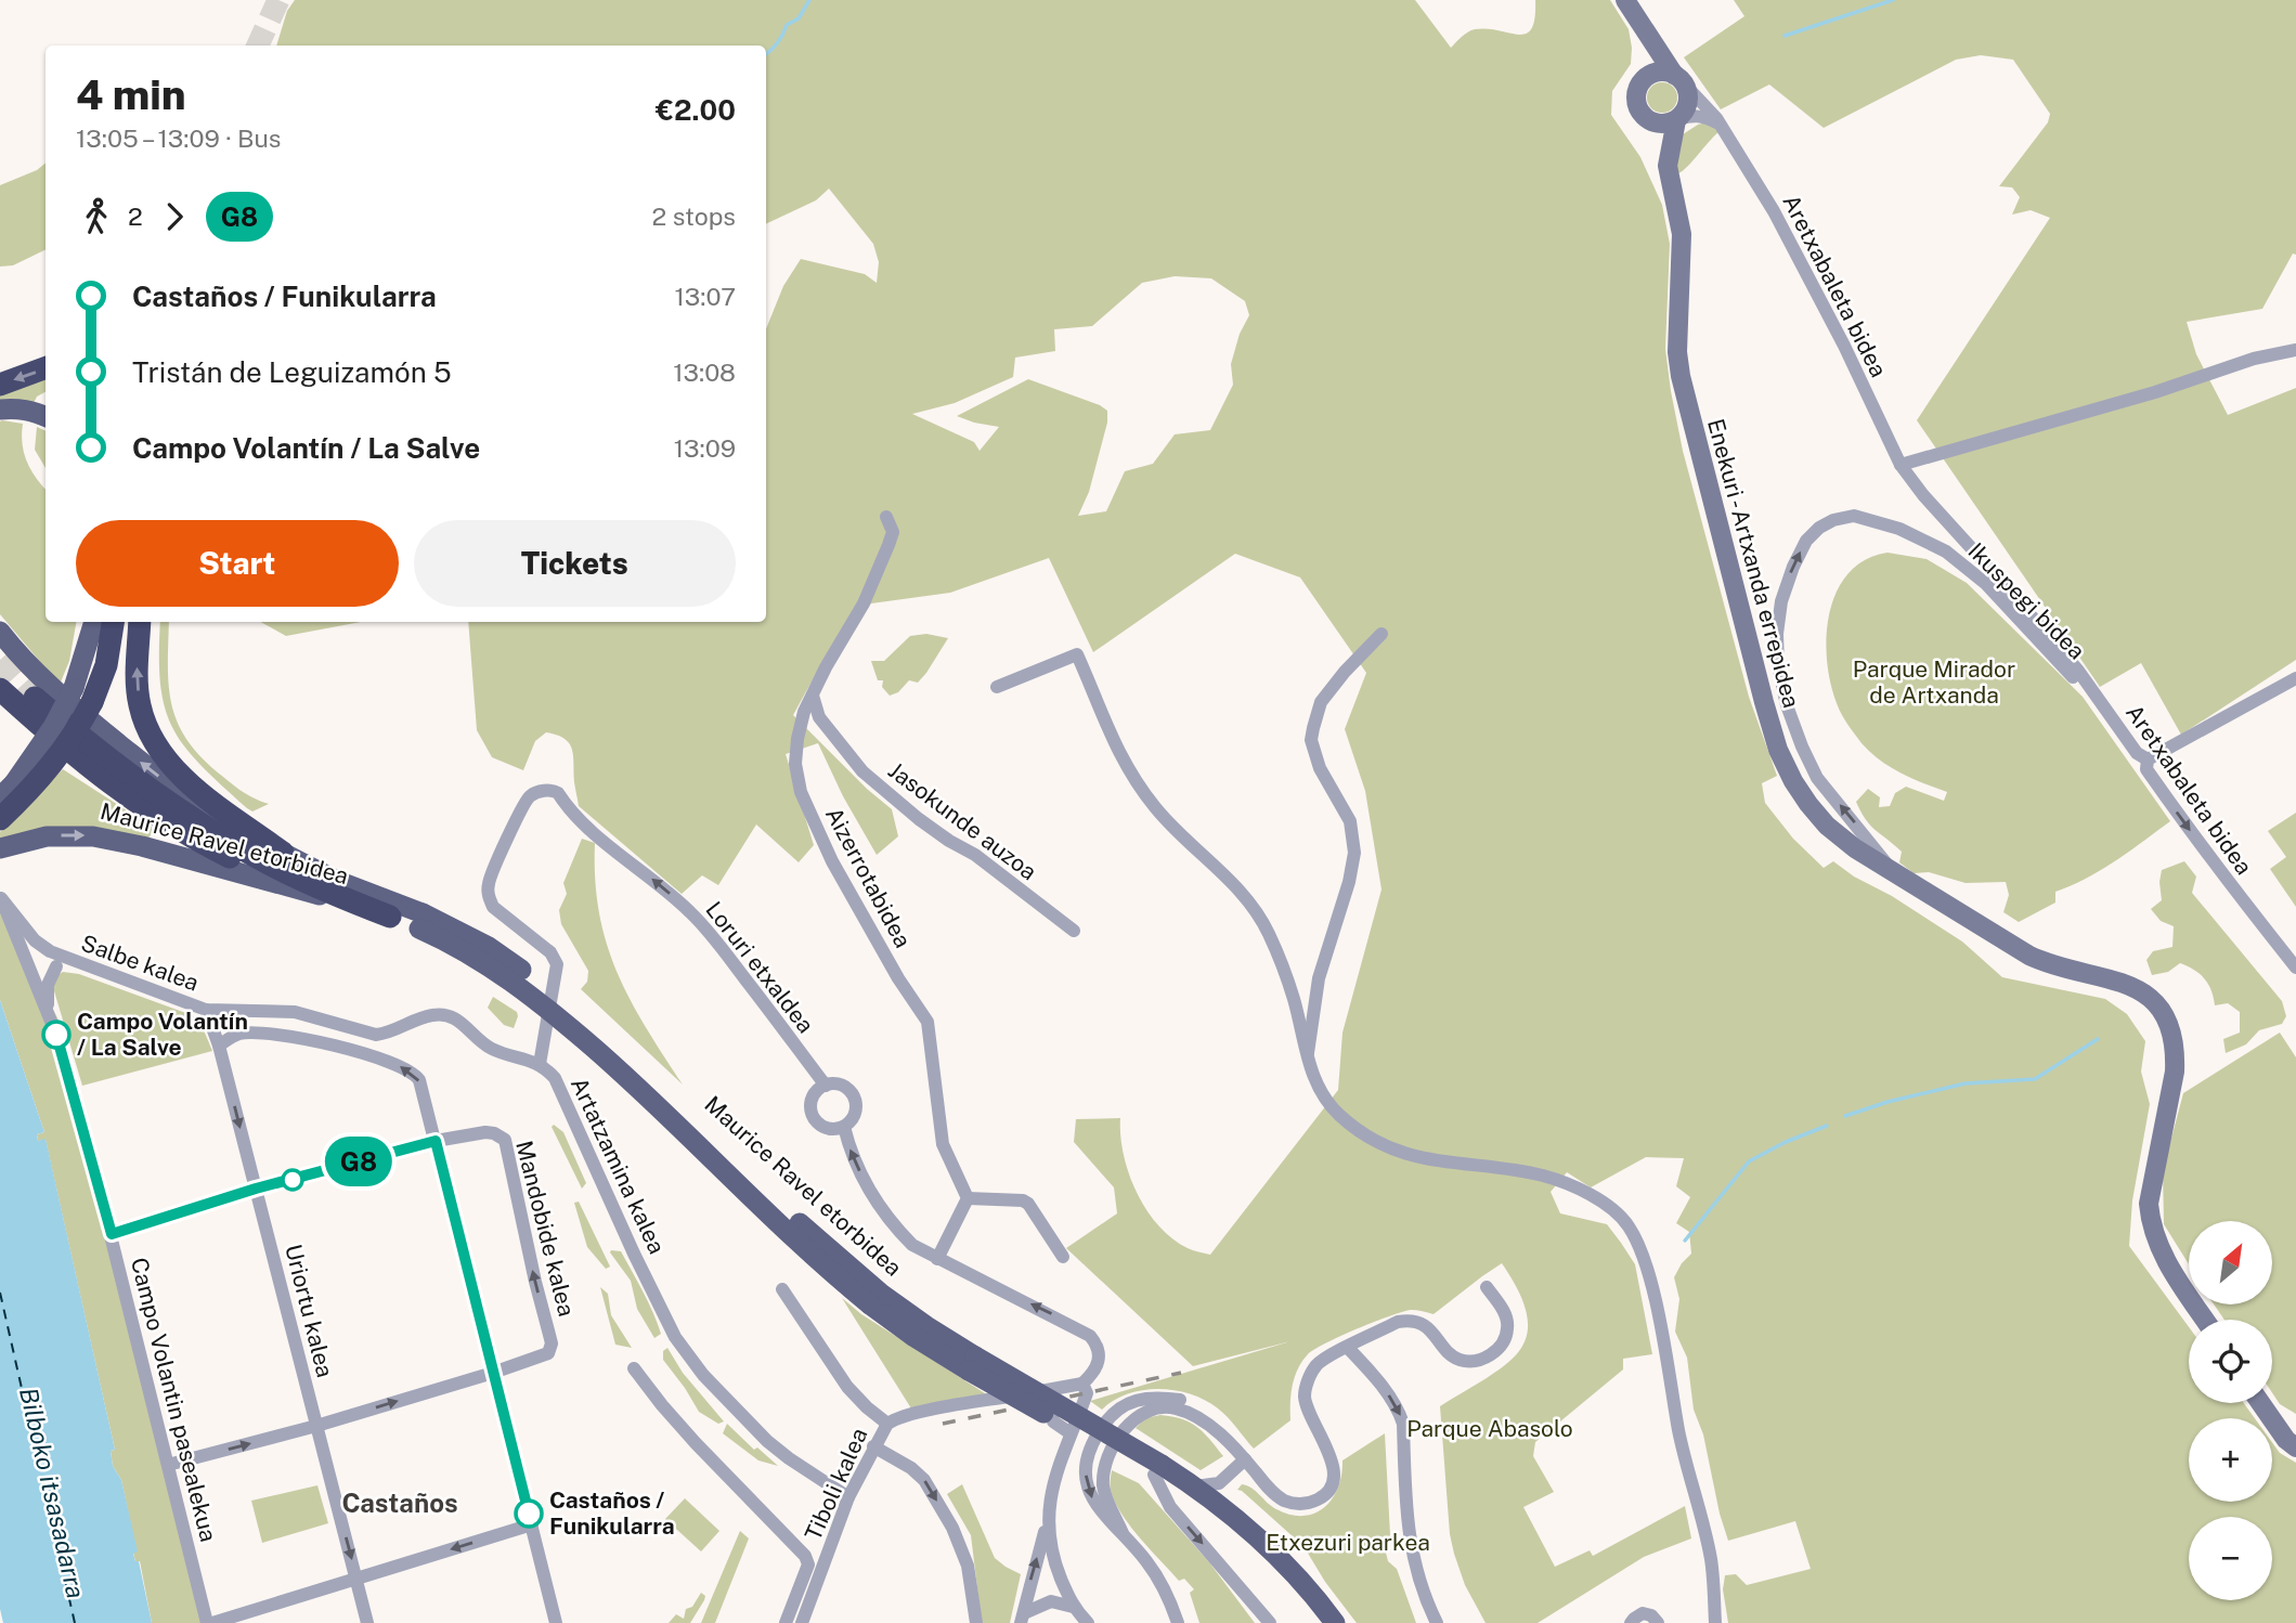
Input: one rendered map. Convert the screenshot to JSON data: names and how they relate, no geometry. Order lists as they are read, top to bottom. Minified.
{"streets":{"highway":["Maurice Ravel etorbidea"],"street":["Aretxabaleta bidea","Enekuri - Artxanda errepidea","Ikuspegi bidea","Jasokunde auzoa","Aizerrotabidea","Salbe kalea","Loruri etxaldea","Artatzamina kalea","Mandobide kalea","Uriortu kalea","Campo Volantin pasealekua","Tiboli kalea"]},"crossings":[["Aretxabaleta bidea","Enekuri - Artxanda errepidea"],["Aretxabaleta bidea","Ikuspegi bidea"],["Enekuri - Artxanda errepidea","Ikuspegi bidea"],["Jasokunde auzoa","Aizerrotabidea"],["Salbe kalea","Artatzamina kalea"],["Salbe kalea","Uriortu kalea"],["Salbe kalea","Campo Volantin pasealekua"],["Loruri etxaldea","Artatzamina kalea"],["Artatzamina kalea","Tiboli kalea"]],"one_way":["Loruri etxaldea","Uriortu kalea"],"districts":["Castaños"],"water":["Bilboko itsasadarra"],"parks":["Parque Mirador de Artxanda","Parque Abasolo","Etxezuri parkea"],"places":["Campo Volantín / La Salve","Castaños / Funikularra"],"lines":["bus line G8"],"north":"top right","page":{"on_map":"G8","heading":["4 min","13:05 – 13:09 · Bus","€2.00"],"legs":["2","G8","2 stops"],"list":[{"name":"Castaños / Funikularra","value":"13:07"},{"name":"Tristán de Leguizamón 5","value":"13:08"},{"name":"Campo Volantín / La Salve","value":"13:09"}],"buttons":["Start","Tickets"],"map_buttons":["+","−"]}}
